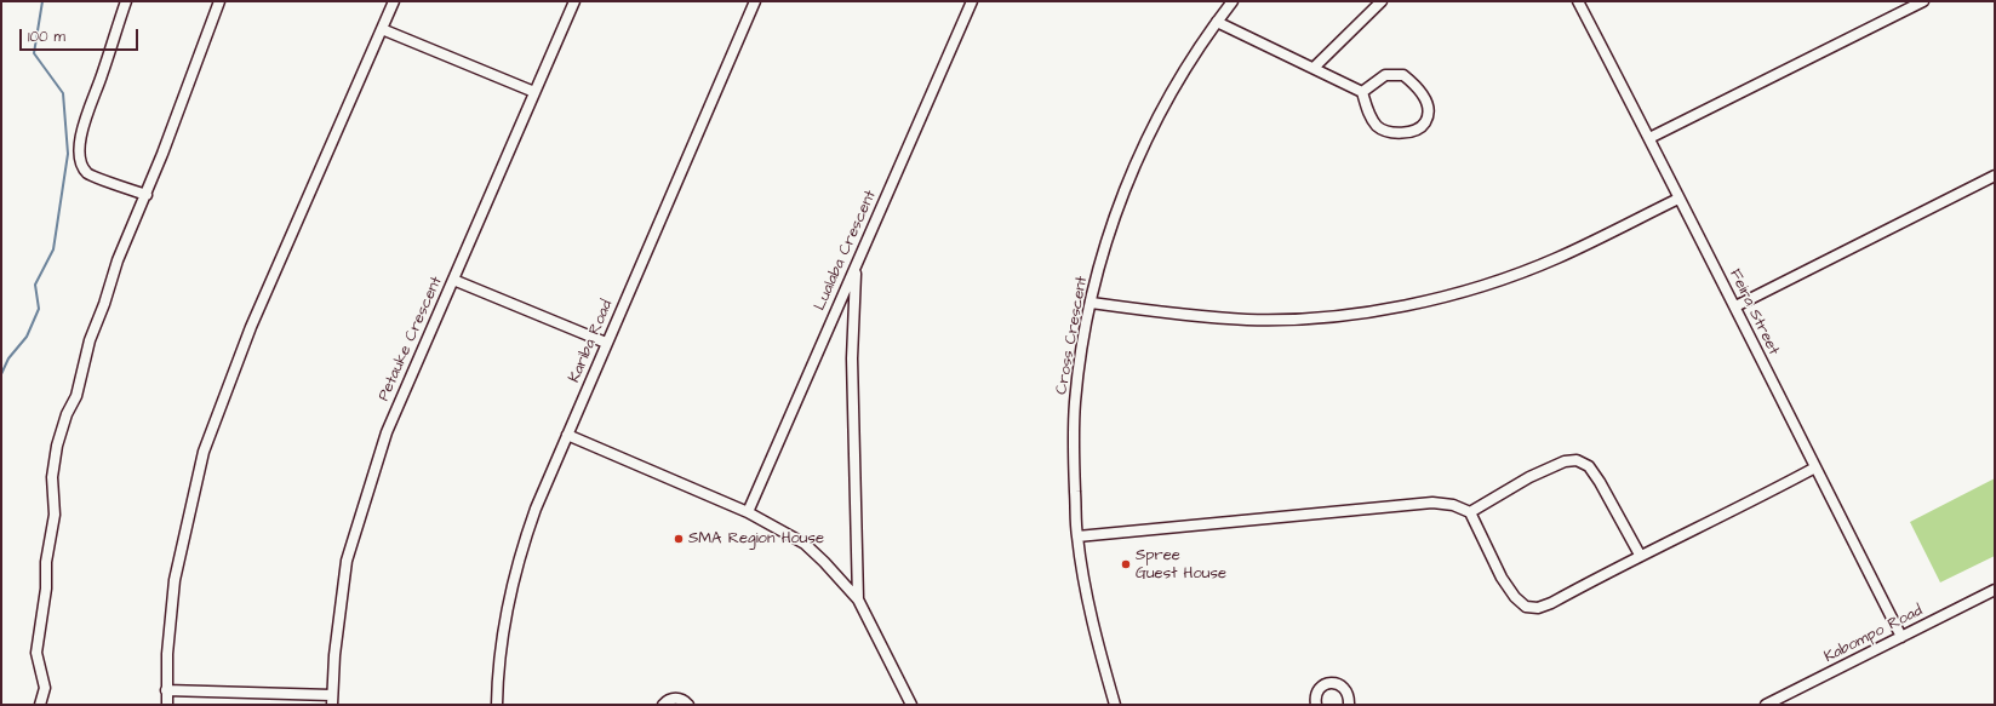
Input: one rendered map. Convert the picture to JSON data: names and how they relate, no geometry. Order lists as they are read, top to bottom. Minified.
{"streets":{"street":["Lualaba Crescent","Feira Street","Cross Crescent","Petauke Crescent","Kariba Road","Kabompo Road"]},"crossings":[["Feira Street","Kabompo Road"]],"places":["SMA Region House","Spree Guest House"],"scale_bar":"100 m"}
